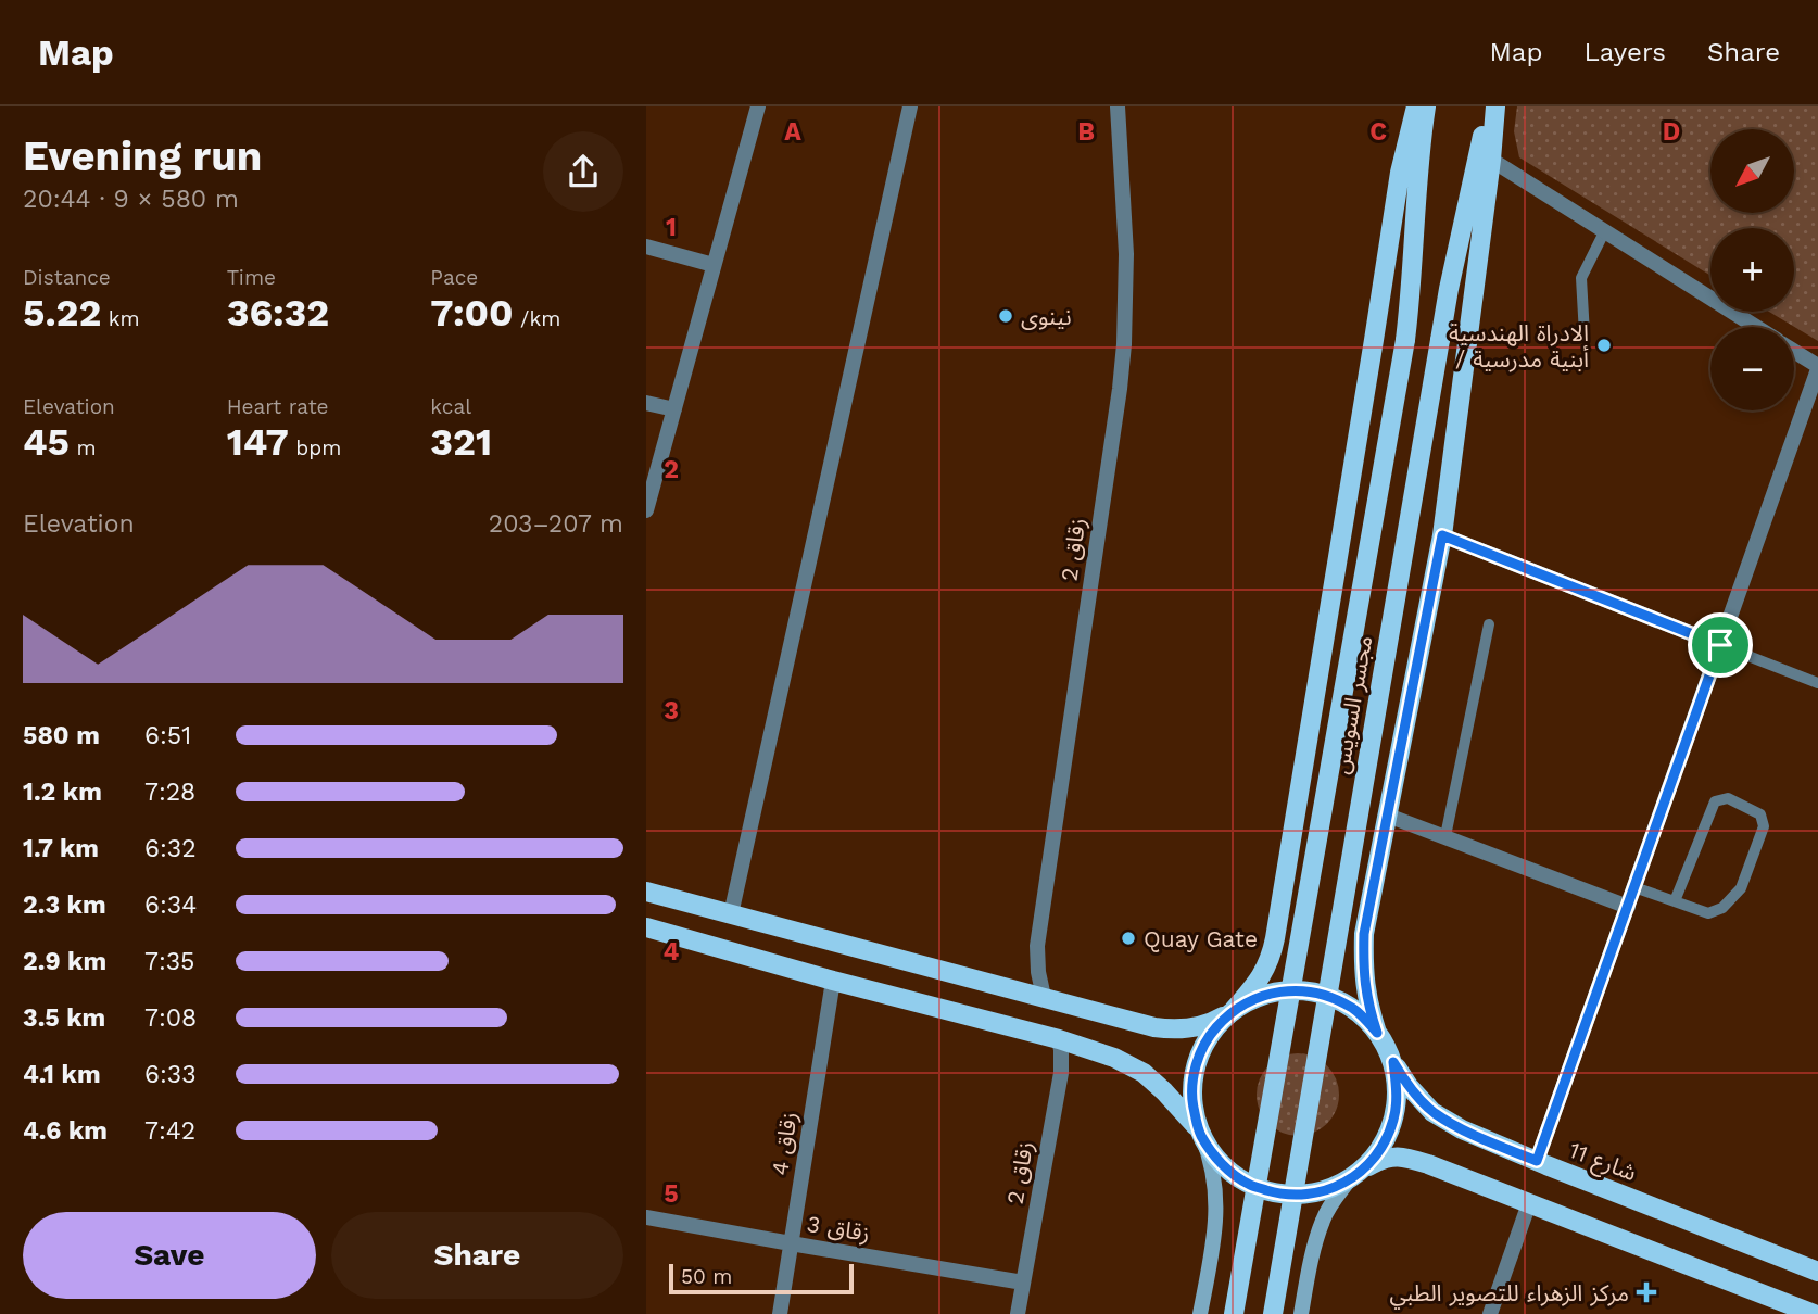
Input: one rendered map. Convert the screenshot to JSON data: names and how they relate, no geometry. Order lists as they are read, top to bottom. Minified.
{"streets":{"main road":["مجسر السويس","شارع 11"],"street":["زقاق 2","زقاق 4","زقاق 3"]},"crossings":[["زقاق 2","زقاق 3"],["زقاق 4","زقاق 3"]],"places":{"other":["نينوى","الادراة الهندسية / أبنية مدرسية","Quay Gate"],"health":["مركز الزهراء للتصوير الطبي"]},"scale_bar":"50 m","north":"bottom left","page":{"header":"Map","nav":["Map","Layers","Share"],"heading":["Evening run","20:44 · 9 × 580 m"],"map_buttons":["+","−"],"stats":[["Distance","5.22 km"],["Time","36:32"],["Pace","7:00 /km"],["Elevation","45 m"],["Heart rate","147 bpm"],["kcal","321"]],"chart":["Elevation","203–207 m"],"list":[{"name":"580 m","note":"6:51"},{"name":"1.2 km","note":"7:28"},{"name":"1.7 km","note":"6:32"},{"name":"2.3 km","note":"6:34"},{"name":"2.9 km","note":"7:35"},{"name":"3.5 km","note":"7:08"},{"name":"4.1 km","note":"6:33"},{"name":"4.6 km","note":"7:42"}],"buttons":["Save","Share"],"scale":"50 m"},"grid":{"columns":["A","B","C","D"],"rows":["1","2","3","4","5"]}}
